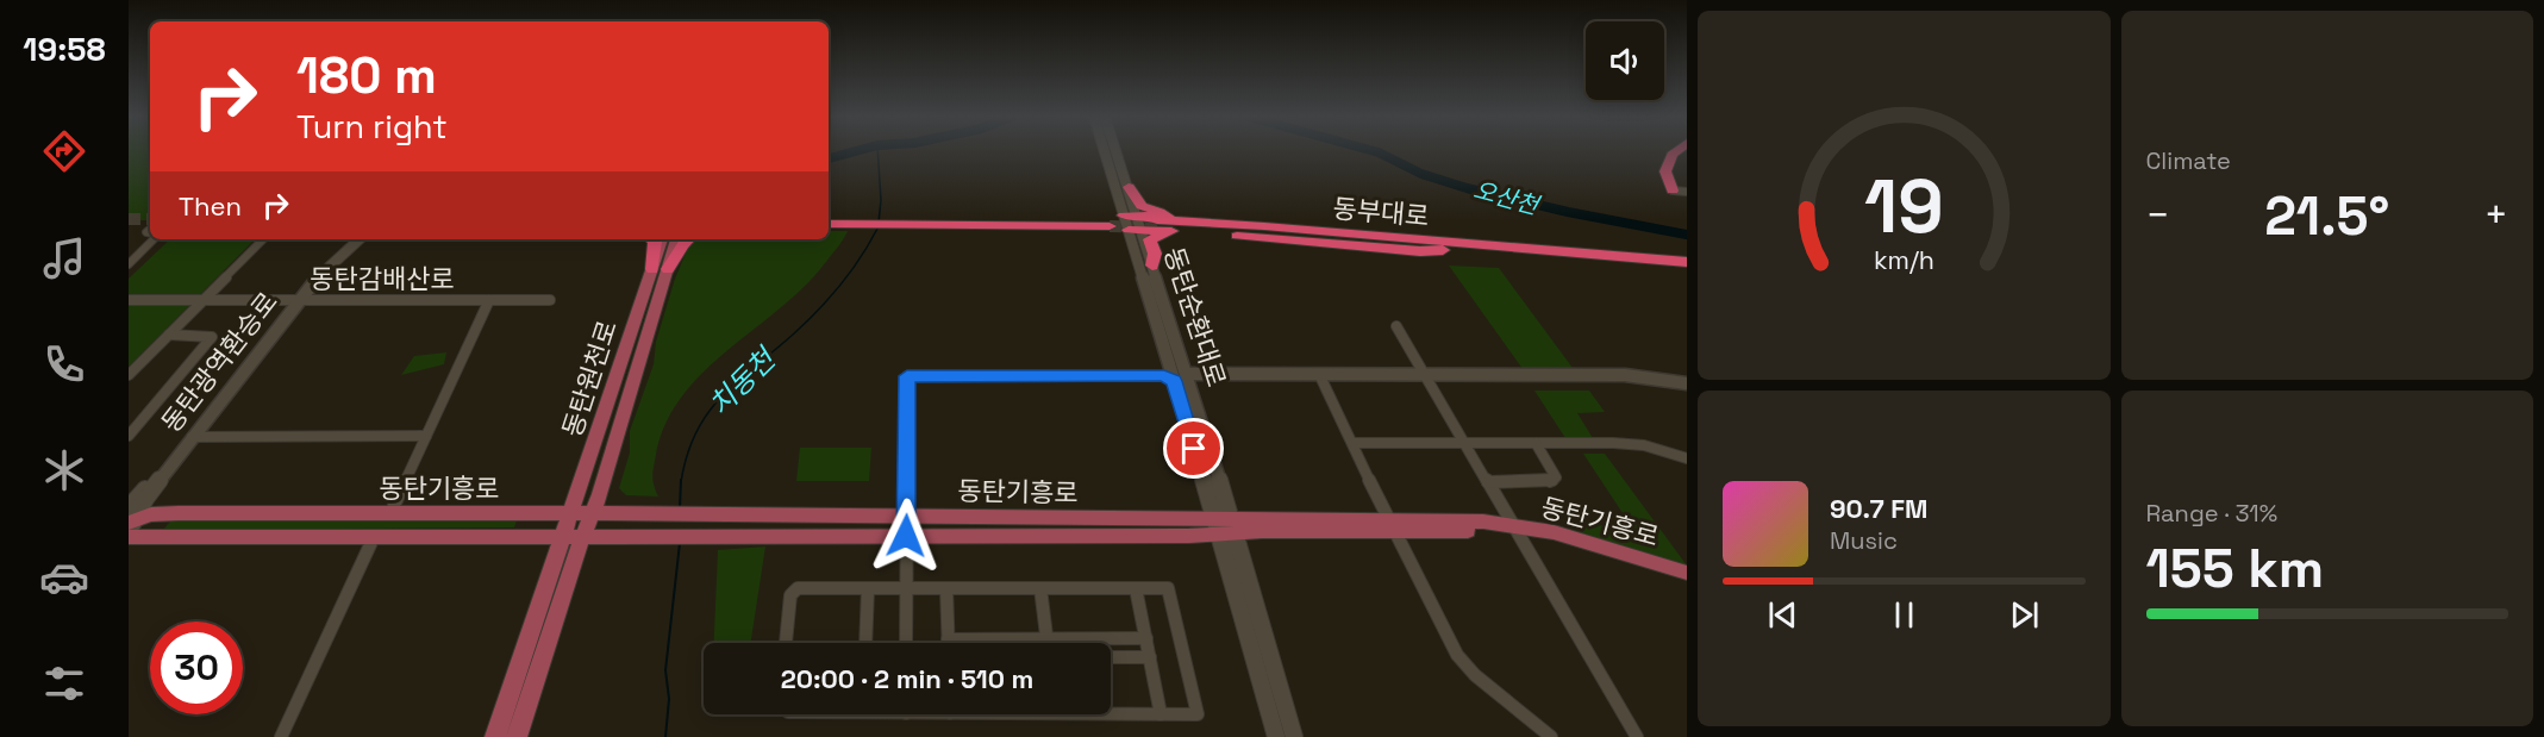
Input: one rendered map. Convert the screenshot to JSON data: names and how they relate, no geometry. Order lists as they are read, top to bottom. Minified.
{"streets":{"highway":["동부대로"],"main road":["동탄원천로","동탄기흥로"],"street":["동탄감배산로","동탄순환대로","동탄광역환승로"]},"crossings":[["동탄감배산로","동탄광역환승로"],["동탄순환대로","동탄기흥로"],["동탄광역환승로","동탄기흥로"],["동탄원천로","동탄기흥로"]],"water":["오산천","치동천"],"page":{"tabs":"19:58","tile":["Climate",["Range · 31%","155 km"]],"turn":["180 m","Turn right"],"then":"Then","heat":["−","21.5°","+"],"song":["90.7 FM","Music"],"limit":"30","trip":"20:00 · 2 min · 510 m","gauge":["19","km/h"]}}
